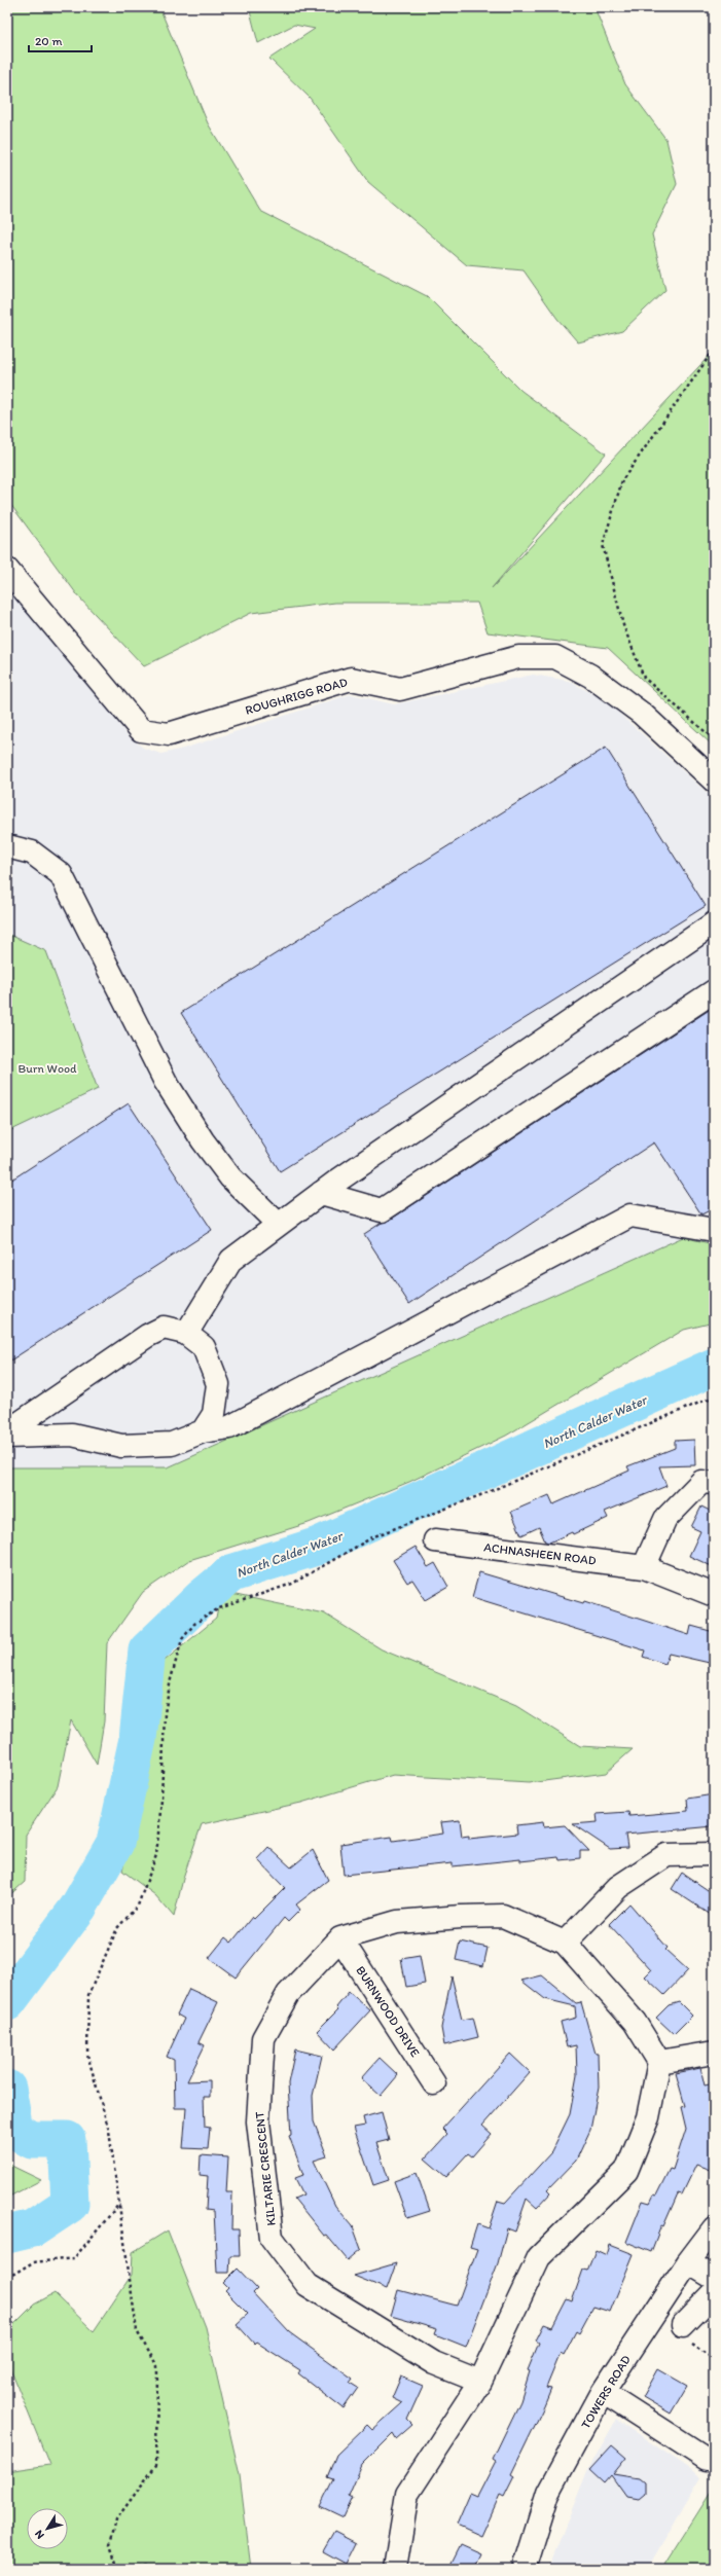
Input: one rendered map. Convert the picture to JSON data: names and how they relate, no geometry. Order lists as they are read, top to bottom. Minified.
{"streets":{"street":["ROUGHRIGG ROAD","ACHNASHEEN ROAD","BURNWOOD DRIVE","KILTARIE CRESCENT","TOWERS ROAD"]},"crossings":[["BURNWOOD DRIVE","KILTARIE CRESCENT"]],"water":["North Calder Water"],"parks":["Burn Wood"],"scale_bar":"20 m","north":"bottom left"}
